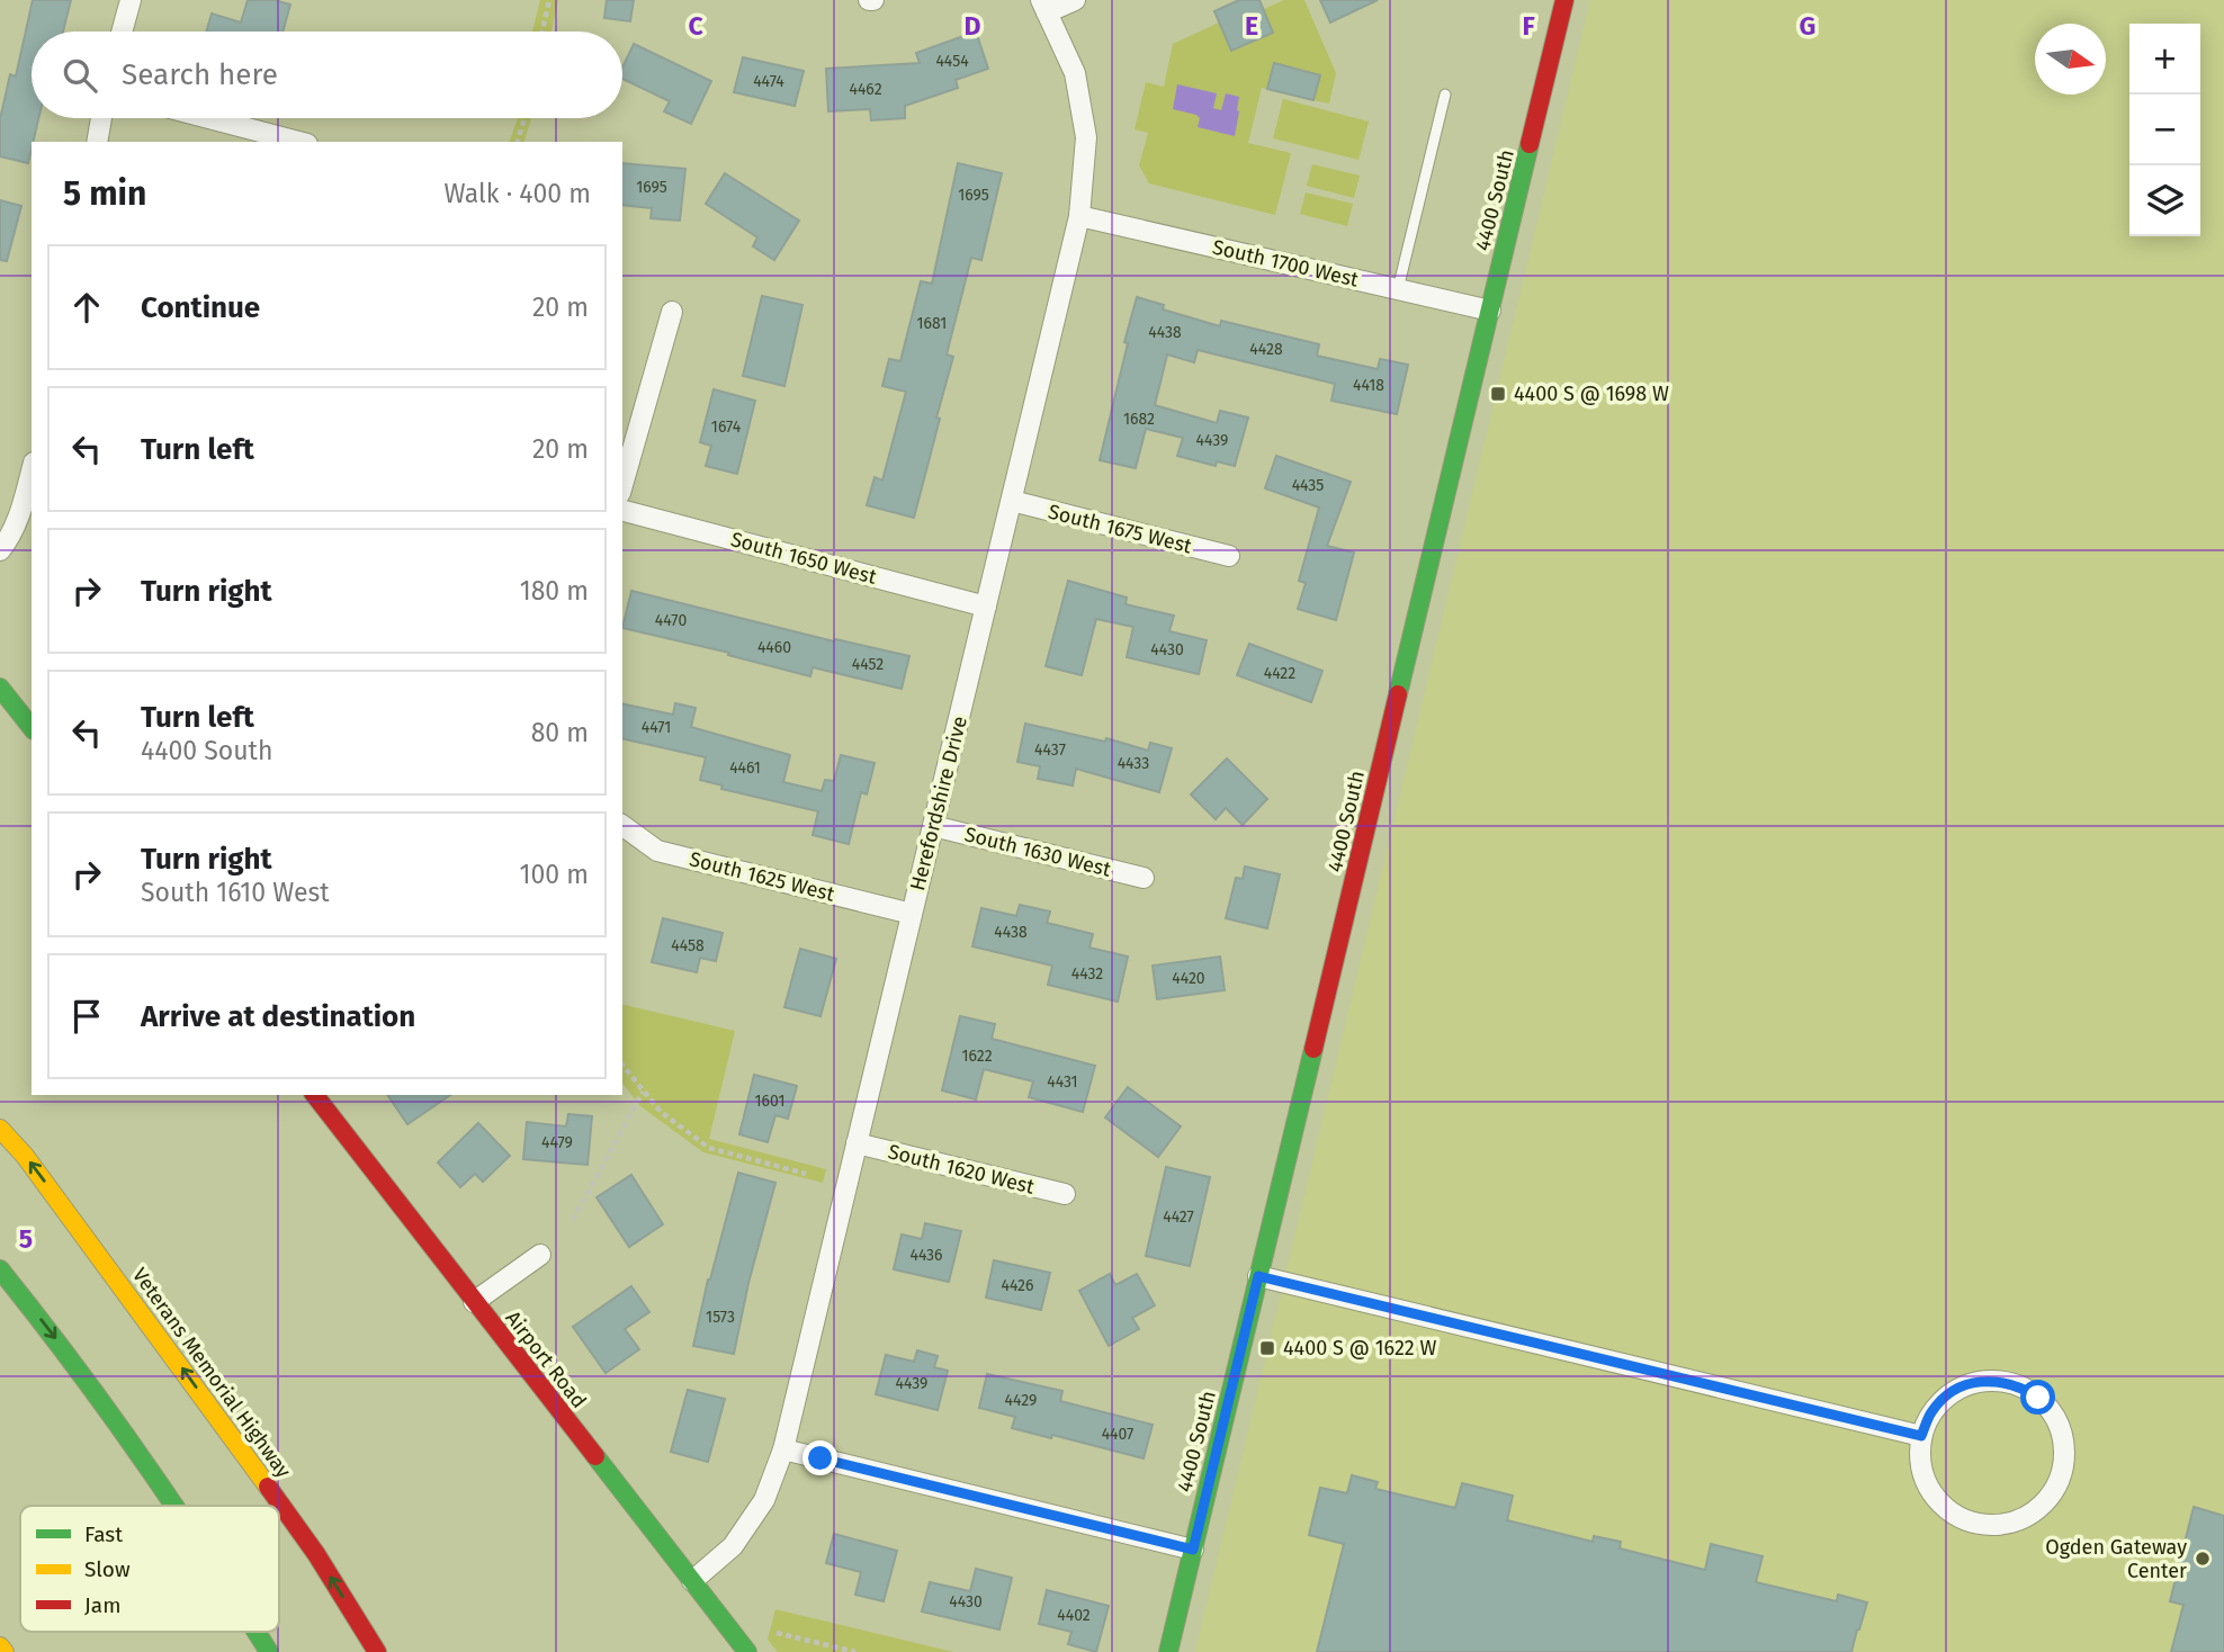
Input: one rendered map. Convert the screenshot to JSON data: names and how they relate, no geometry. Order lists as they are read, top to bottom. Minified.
{"streets":{"main road":["4400 South","Airport Road","Veterans Memorial Highway"],"street":["South 1700 West","South 1675 West","South 1650 West","Herefordshire Drive","South 1630 West","South 1625 West","South 1620 West"]},"crossings":[["4400 South","South 1700 West"],["South 1700 West","Herefordshire Drive"],["South 1675 West","Herefordshire Drive"],["South 1650 West","Herefordshire Drive"],["Herefordshire Drive","South 1630 West"],["Herefordshire Drive","South 1625 West"],["Herefordshire Drive","South 1620 West"],["Herefordshire Drive","Airport Road"]],"places":{"transit":["4400 S @ 1698 W","4400 S @ 1622 W"],"other":["Ogden Gateway Center"]},"house_numbers":["4454","4474","4462","1695","1695","1681","4438","4428","4418","1682","1674","4439","4435","4470","4460","4430","4452","4422","4471","4437","4433","4461","4438","4458","4432","4420","1622","4431","1601","4479","4427","4436","4426","1573","4439","4429","4407","4430","4402"],"legend":["Fast","Slow","Jam"],"north":"right","page":{"map_buttons":["+","−"],"search":"Search here","heading":["5 min","Walk · 400 m"],"list":[["Continue","20 m"],["Turn left","20 m"],["Turn right","180 m"],["Turn left","4400 South","80 m"],["Turn right","South 1610 West","100 m"],"Arrive at destination"]},"grid":{"columns":["C","D","E","F","G"],"rows":["5"]}}
